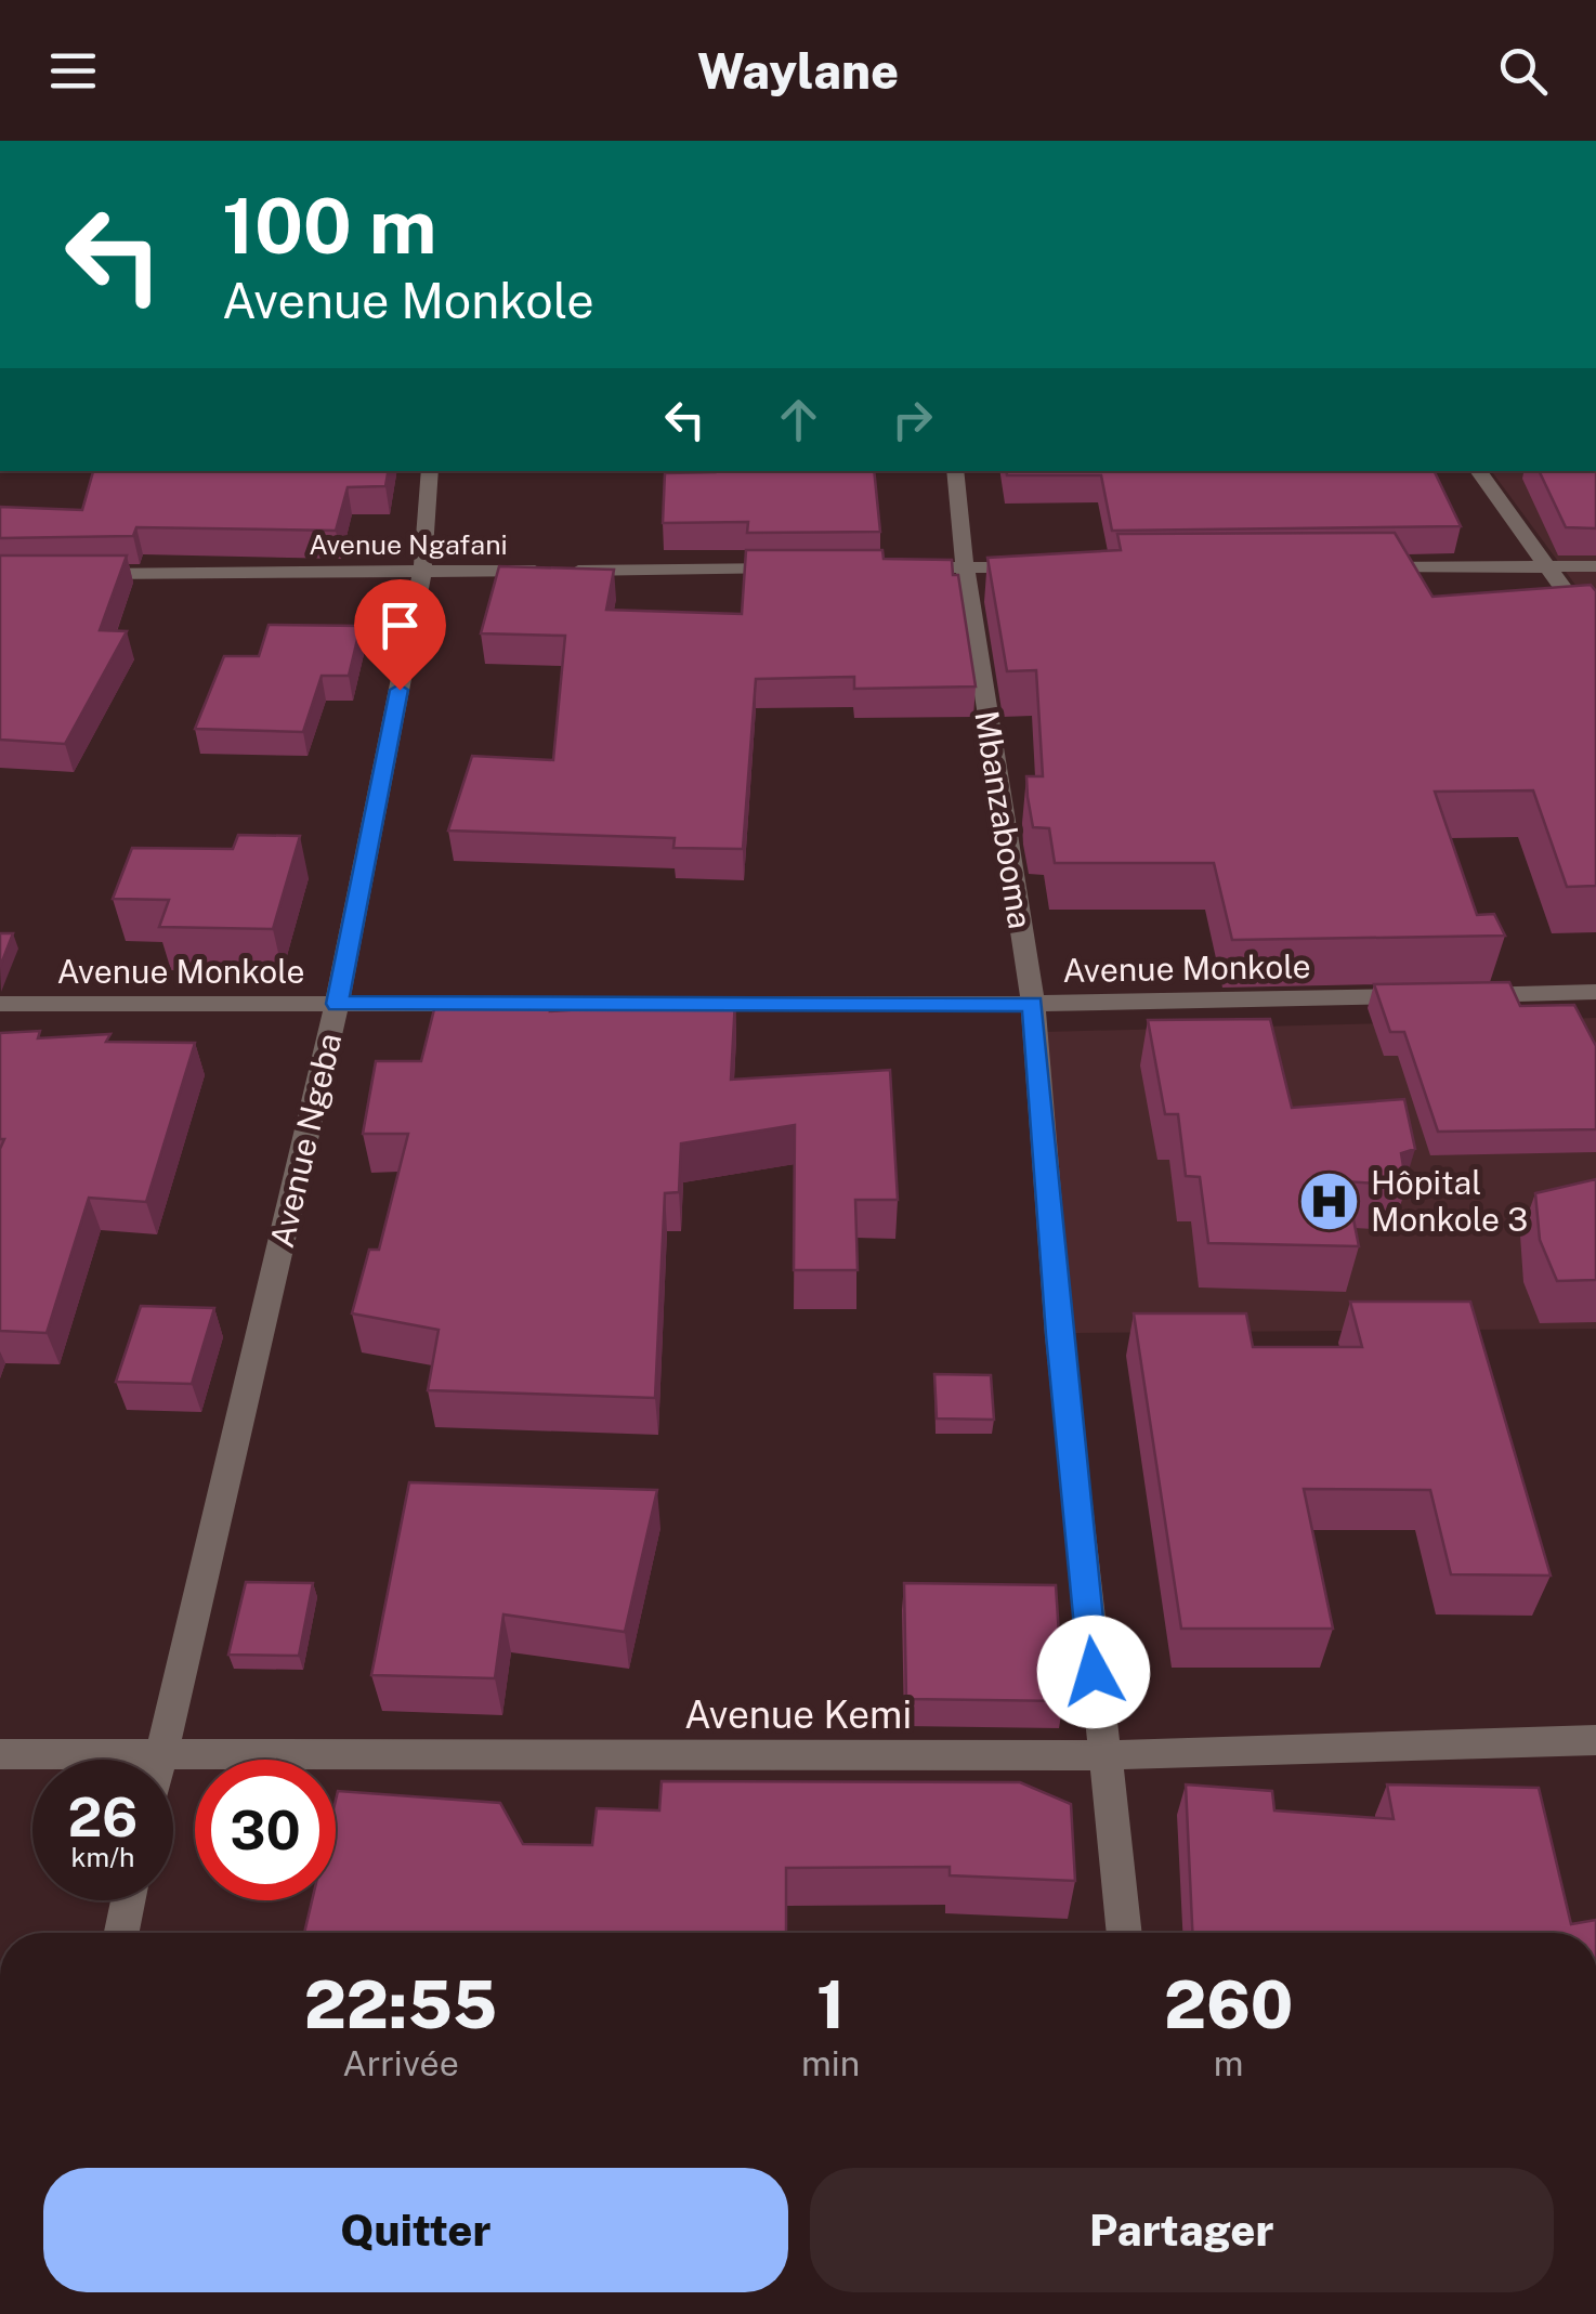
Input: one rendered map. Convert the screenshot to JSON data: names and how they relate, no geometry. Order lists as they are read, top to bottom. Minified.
{"streets":{"street":["Avenue Ngafani","Mbanzabooma","Avenue Monkole","Avenue Ngeba","Avenue Kemi"]},"crossings":[["Avenue Ngafani","Avenue Ngeba"],["Mbanzabooma","Avenue Monkole"],["Mbanzabooma","Avenue Kemi"],["Avenue Monkole","Avenue Ngeba"],["Avenue Ngeba","Avenue Kemi"]],"places":{"hospital":["Hôpital Monkole 3"]},"page":{"header":"Waylane","turn":["100 m","Avenue Monkole"],"speed":"26 km/h","limit":"30","eta":["22:55","Arrivée","1","min","260","m"],"buttons":["Quitter","Partager"]}}
